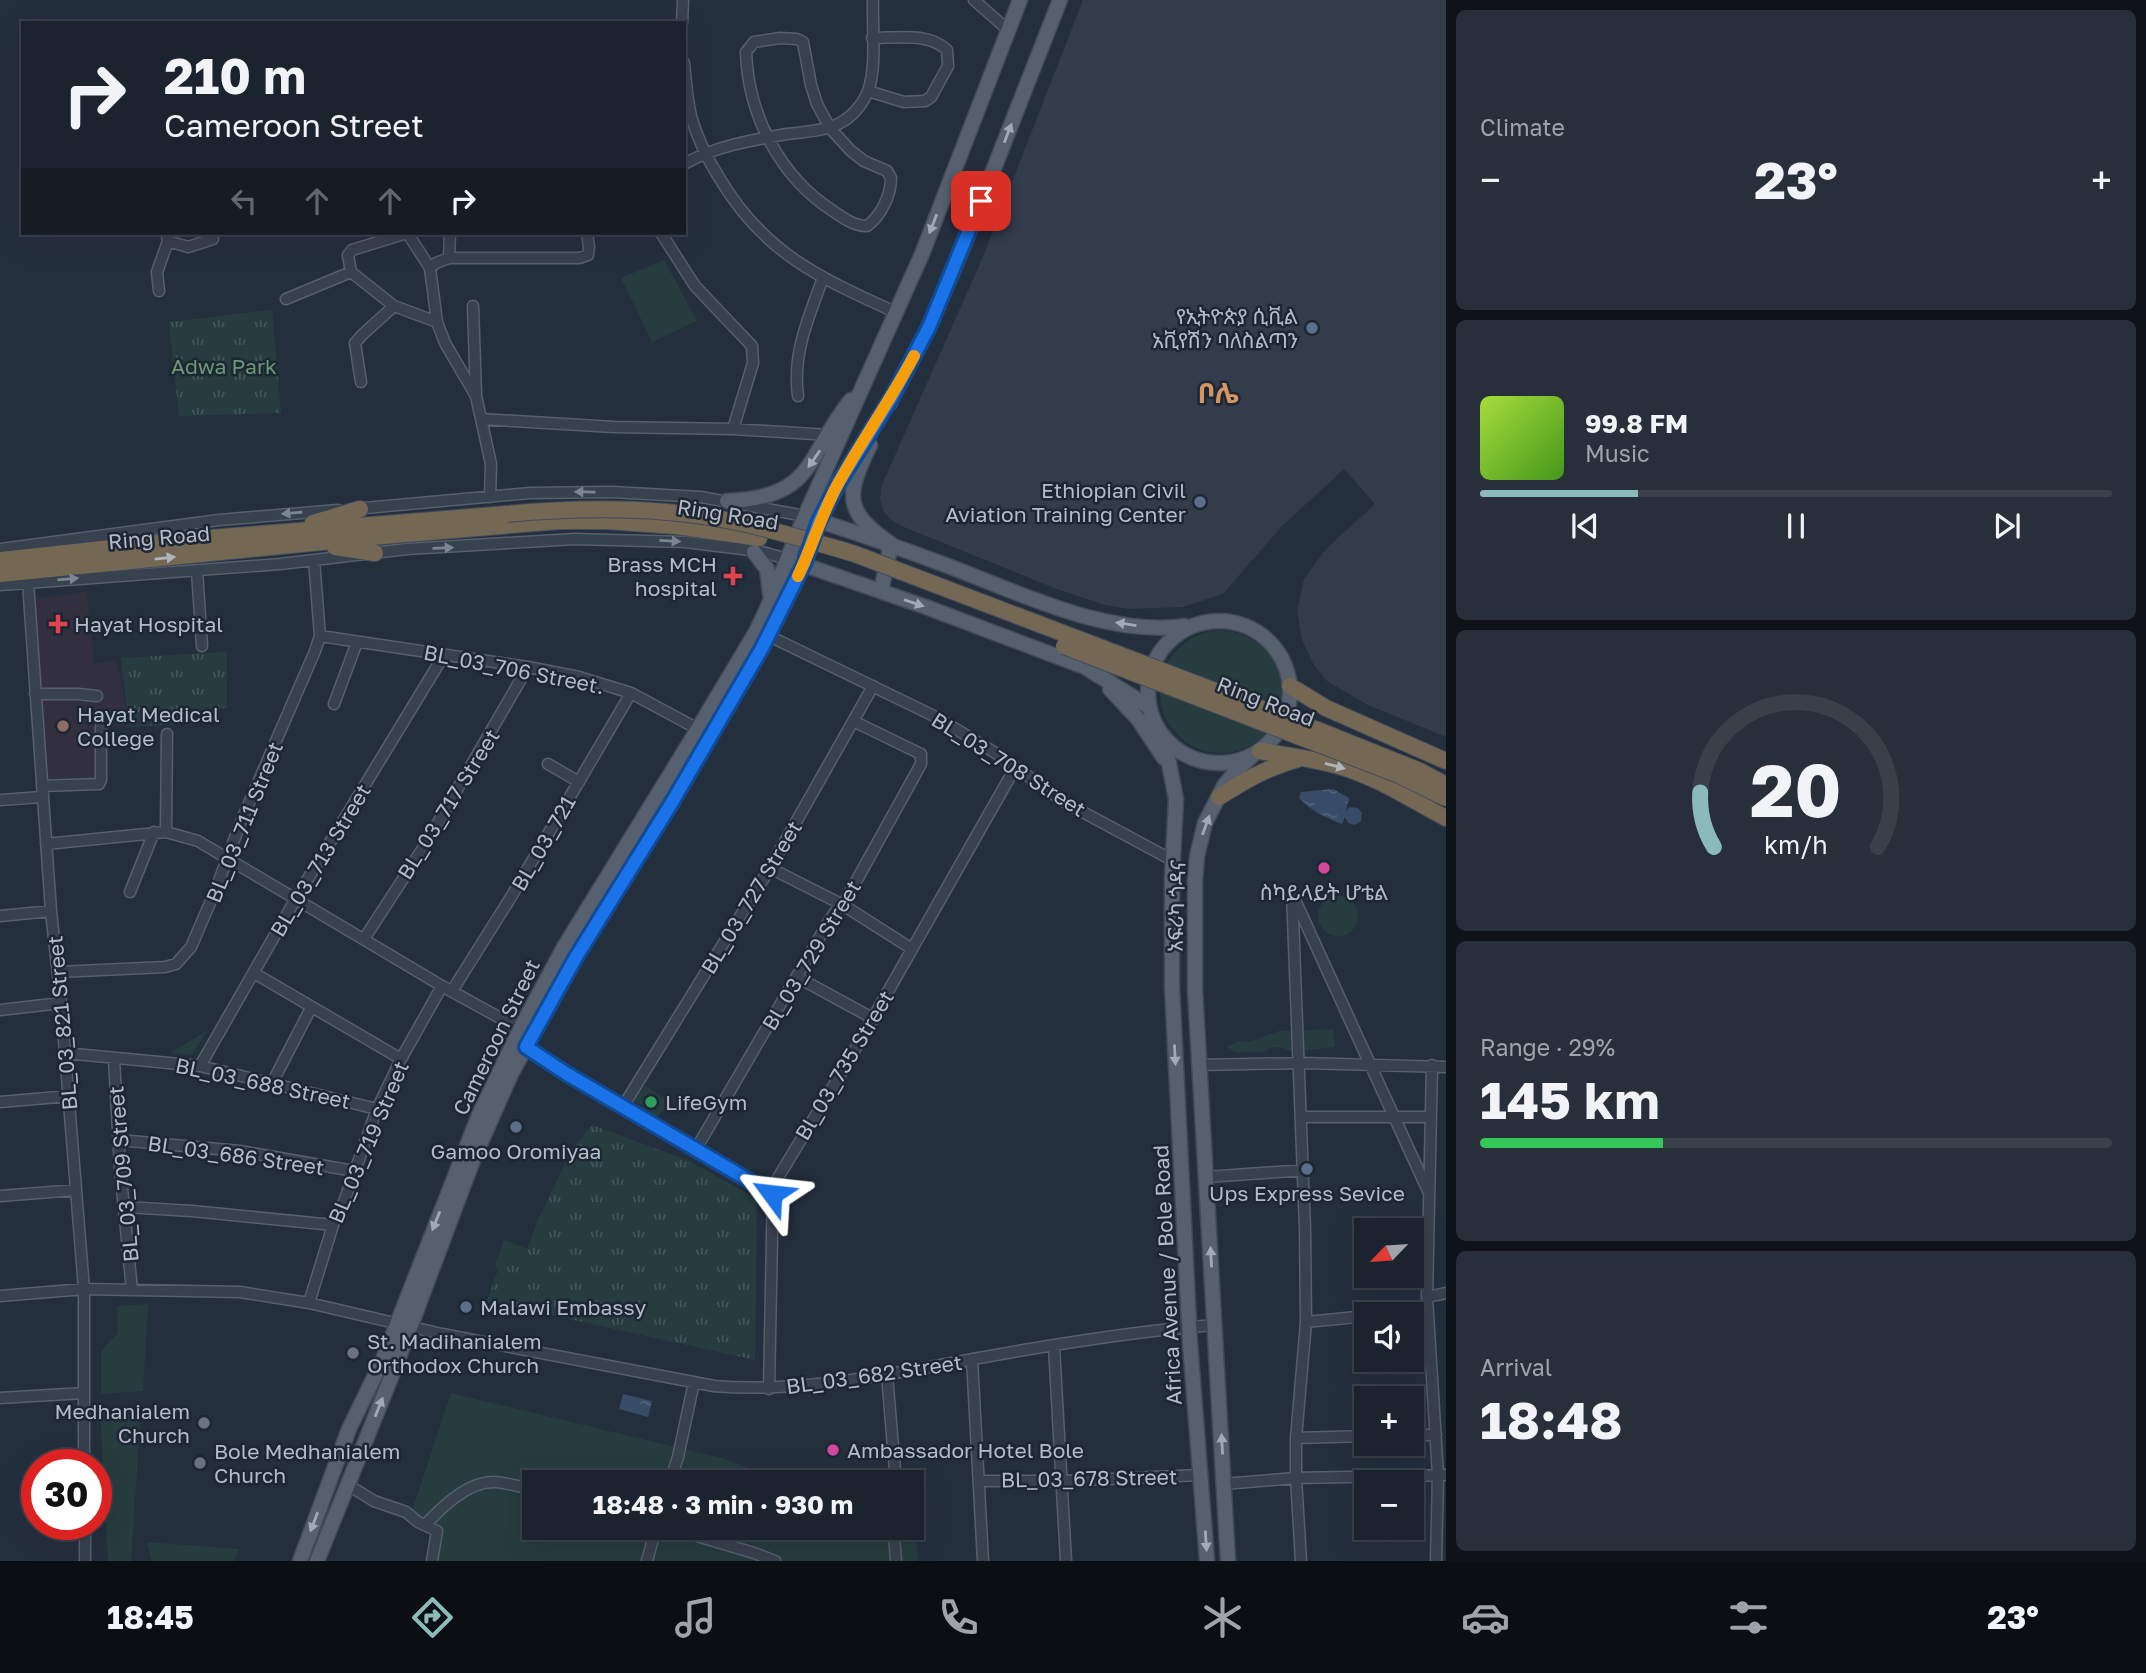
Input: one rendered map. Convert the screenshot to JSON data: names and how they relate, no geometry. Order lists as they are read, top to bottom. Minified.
{"streets":{"highway":["Ring Road"],"main road":["አፍሪካ ጎዳና","Cameroon Street","Africa Avenue / Bole Road"],"street":["BL_03_706 Street.","BL_03_708 Street","BL_03_717 Street","BL_03_711 Street","BL_03_721","BL_03_713 Street","BL_03_727 Street","Bl_03_729 Street","BL_03_821 Street","Bl_03_735 Street","BL_03_688 Street","BL_03_719 Street","BL_03_686 Street","BL_03_709 Street","BL_03_682 Street","BL_03_678 Street"]},"crossings":[["Ring Road","BL_03_711 Street"],["Ring Road","አፍሪካ ጎዳና"],["Ring Road","BL_03_821 Street"],["Ring Road","Cameroon Street"],["BL_03_706 Street.","BL_03_717 Street"],["BL_03_706 Street.","BL_03_711 Street"],["BL_03_706 Street.","BL_03_721"],["BL_03_706 Street.","BL_03_713 Street"],["BL_03_706 Street.","Cameroon Street"],["BL_03_708 Street","BL_03_727 Street"],["BL_03_708 Street","አፍሪካ ጎዳና"],["BL_03_708 Street","Cameroon Street"],["BL_03_708 Street","Bl_03_735 Street"],["BL_03_711 Street","BL_03_821 Street"],["BL_03_721","BL_03_719 Street"],["BL_03_713 Street","BL_03_688 Street"],["BL_03_727 Street","Bl_03_729 Street"],["አፍሪካ ጎዳና","Africa Avenue / Bole Road"],["BL_03_821 Street","BL_03_688 Street"],["BL_03_821 Street","BL_03_682 Street"],["Cameroon Street","BL_03_682 Street"],["Bl_03_735 Street","BL_03_682 Street"],["BL_03_688 Street","BL_03_719 Street"],["BL_03_688 Street","BL_03_709 Street"],["BL_03_719 Street","BL_03_686 Street"],["BL_03_719 Street","BL_03_682 Street"],["BL_03_686 Street","BL_03_709 Street"],["BL_03_709 Street","BL_03_682 Street"],["Africa Avenue / Bole Road","BL_03_682 Street"],["Africa Avenue / Bole Road","BL_03_678 Street"]],"districts":["ቦሌ"],"parks":["Adwa Park"],"places":{"other":["የኢትዮጵያ ሲቪል አቪየሽን ባለስልጣን","Ethiopian Civil Aviation Training Center","Hayat Medical College","ስካይላይት ሆቴል","LifeGym","Gamoo Oromiyaa","Ups Express Sevice","Malawi Embassy","St. Madihanialem Orthodox Church","Medhanialem Church","Ambassador Hotel Bole","Bole Medhanialem Church"],"health":["Brass MCH hospital","Hayat Hospital"]},"north":"bottom left","page":{"tile":["Climate",["Range · 29%","145 km"],["Arrival","18:48"]],"turn":["210 m","Cameroon Street"],"heat":["−","23°","+"],"song":["99.8 FM","Music"],"map_buttons":["+","−"],"limit":"30","trip":"18:48 · 3 min · 930 m","tabs":["18:45","23°"],"gauge":["20","km/h"]}}
